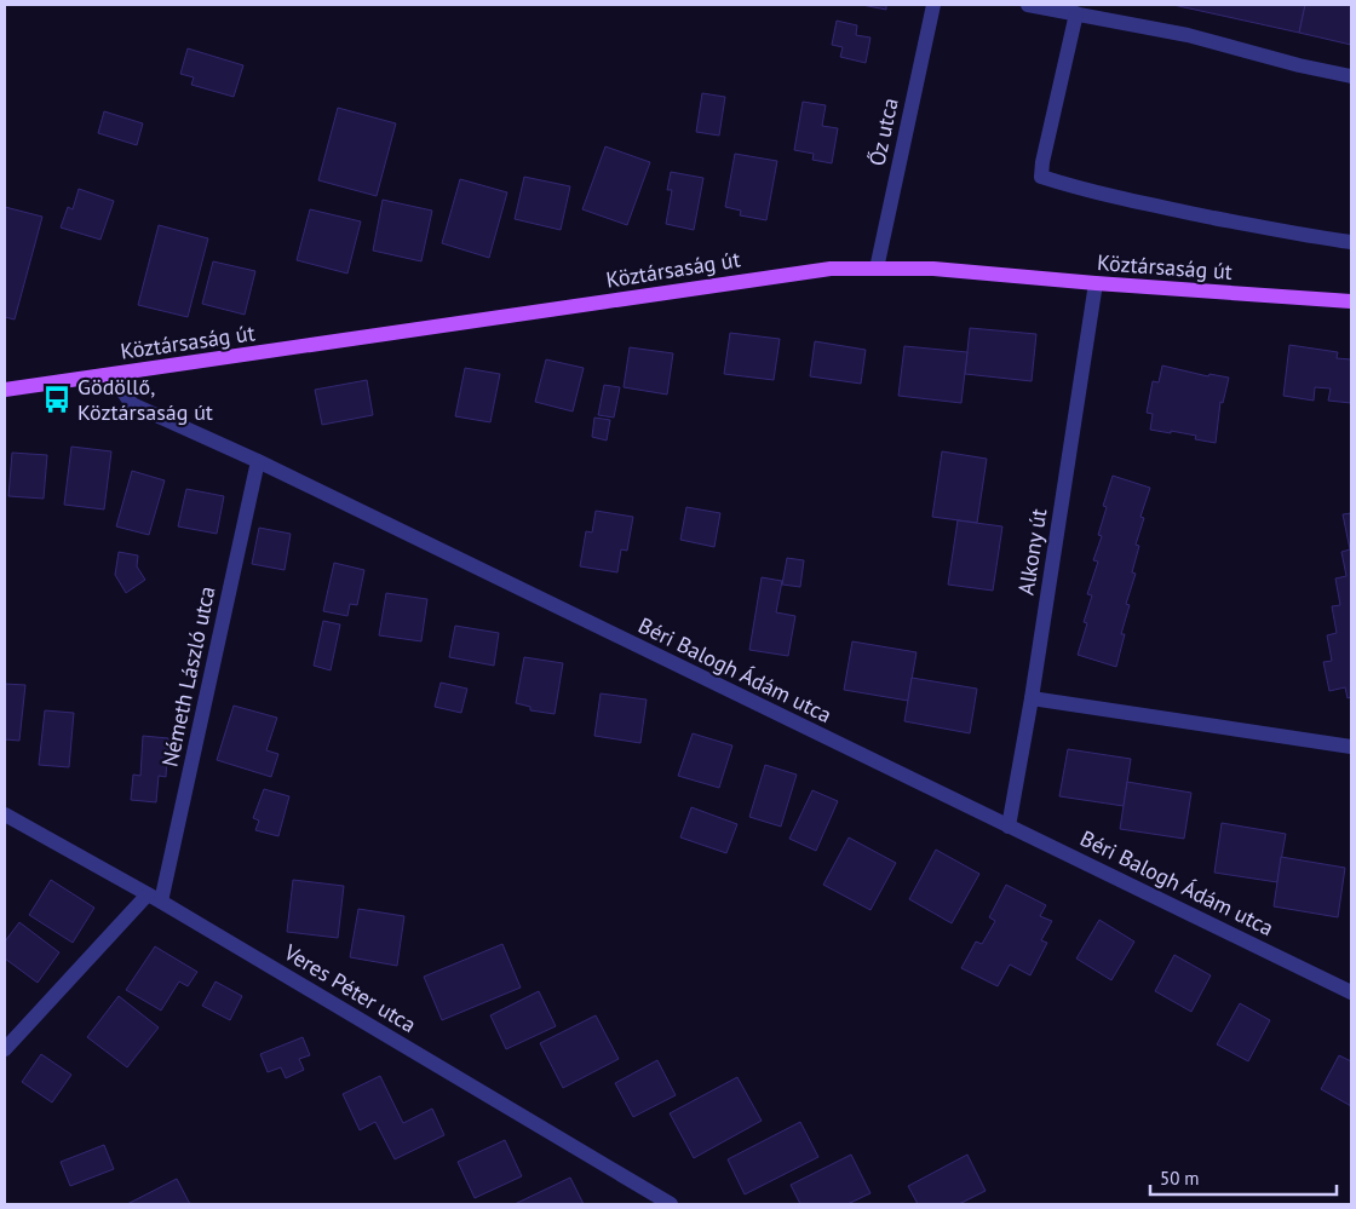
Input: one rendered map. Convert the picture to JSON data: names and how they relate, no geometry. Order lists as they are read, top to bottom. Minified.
{"streets":{"main road":["Köztársaság út"],"street":["Őz utca","Alkony út","Béri Balogh Ádám utca","Németh László utca","Veres Péter utca"]},"crossings":[["Őz utca","Köztársaság út"],["Köztársaság út","Alkony út"],["Köztársaság út","Béri Balogh Ádám utca"],["Alkony út","Béri Balogh Ádám utca"],["Béri Balogh Ádám utca","Németh László utca"],["Németh László utca","Veres Péter utca"]],"places":{"bus stop":["Gödöllő, Köztársaság út"]},"scale_bar":"50 m"}
